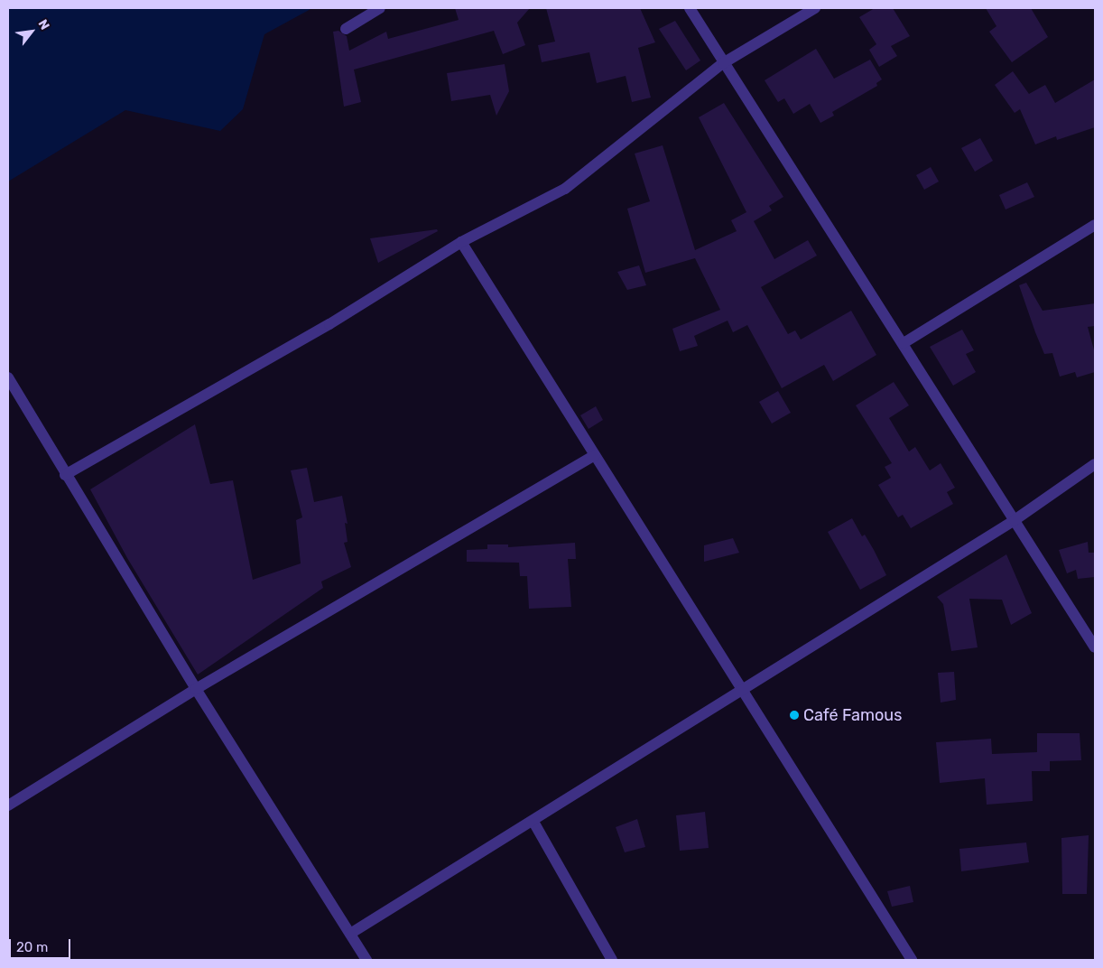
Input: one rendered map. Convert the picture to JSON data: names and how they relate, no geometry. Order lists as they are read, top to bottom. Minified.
{"places":["Café Famous"],"scale_bar":"20 m","north":"top right"}
